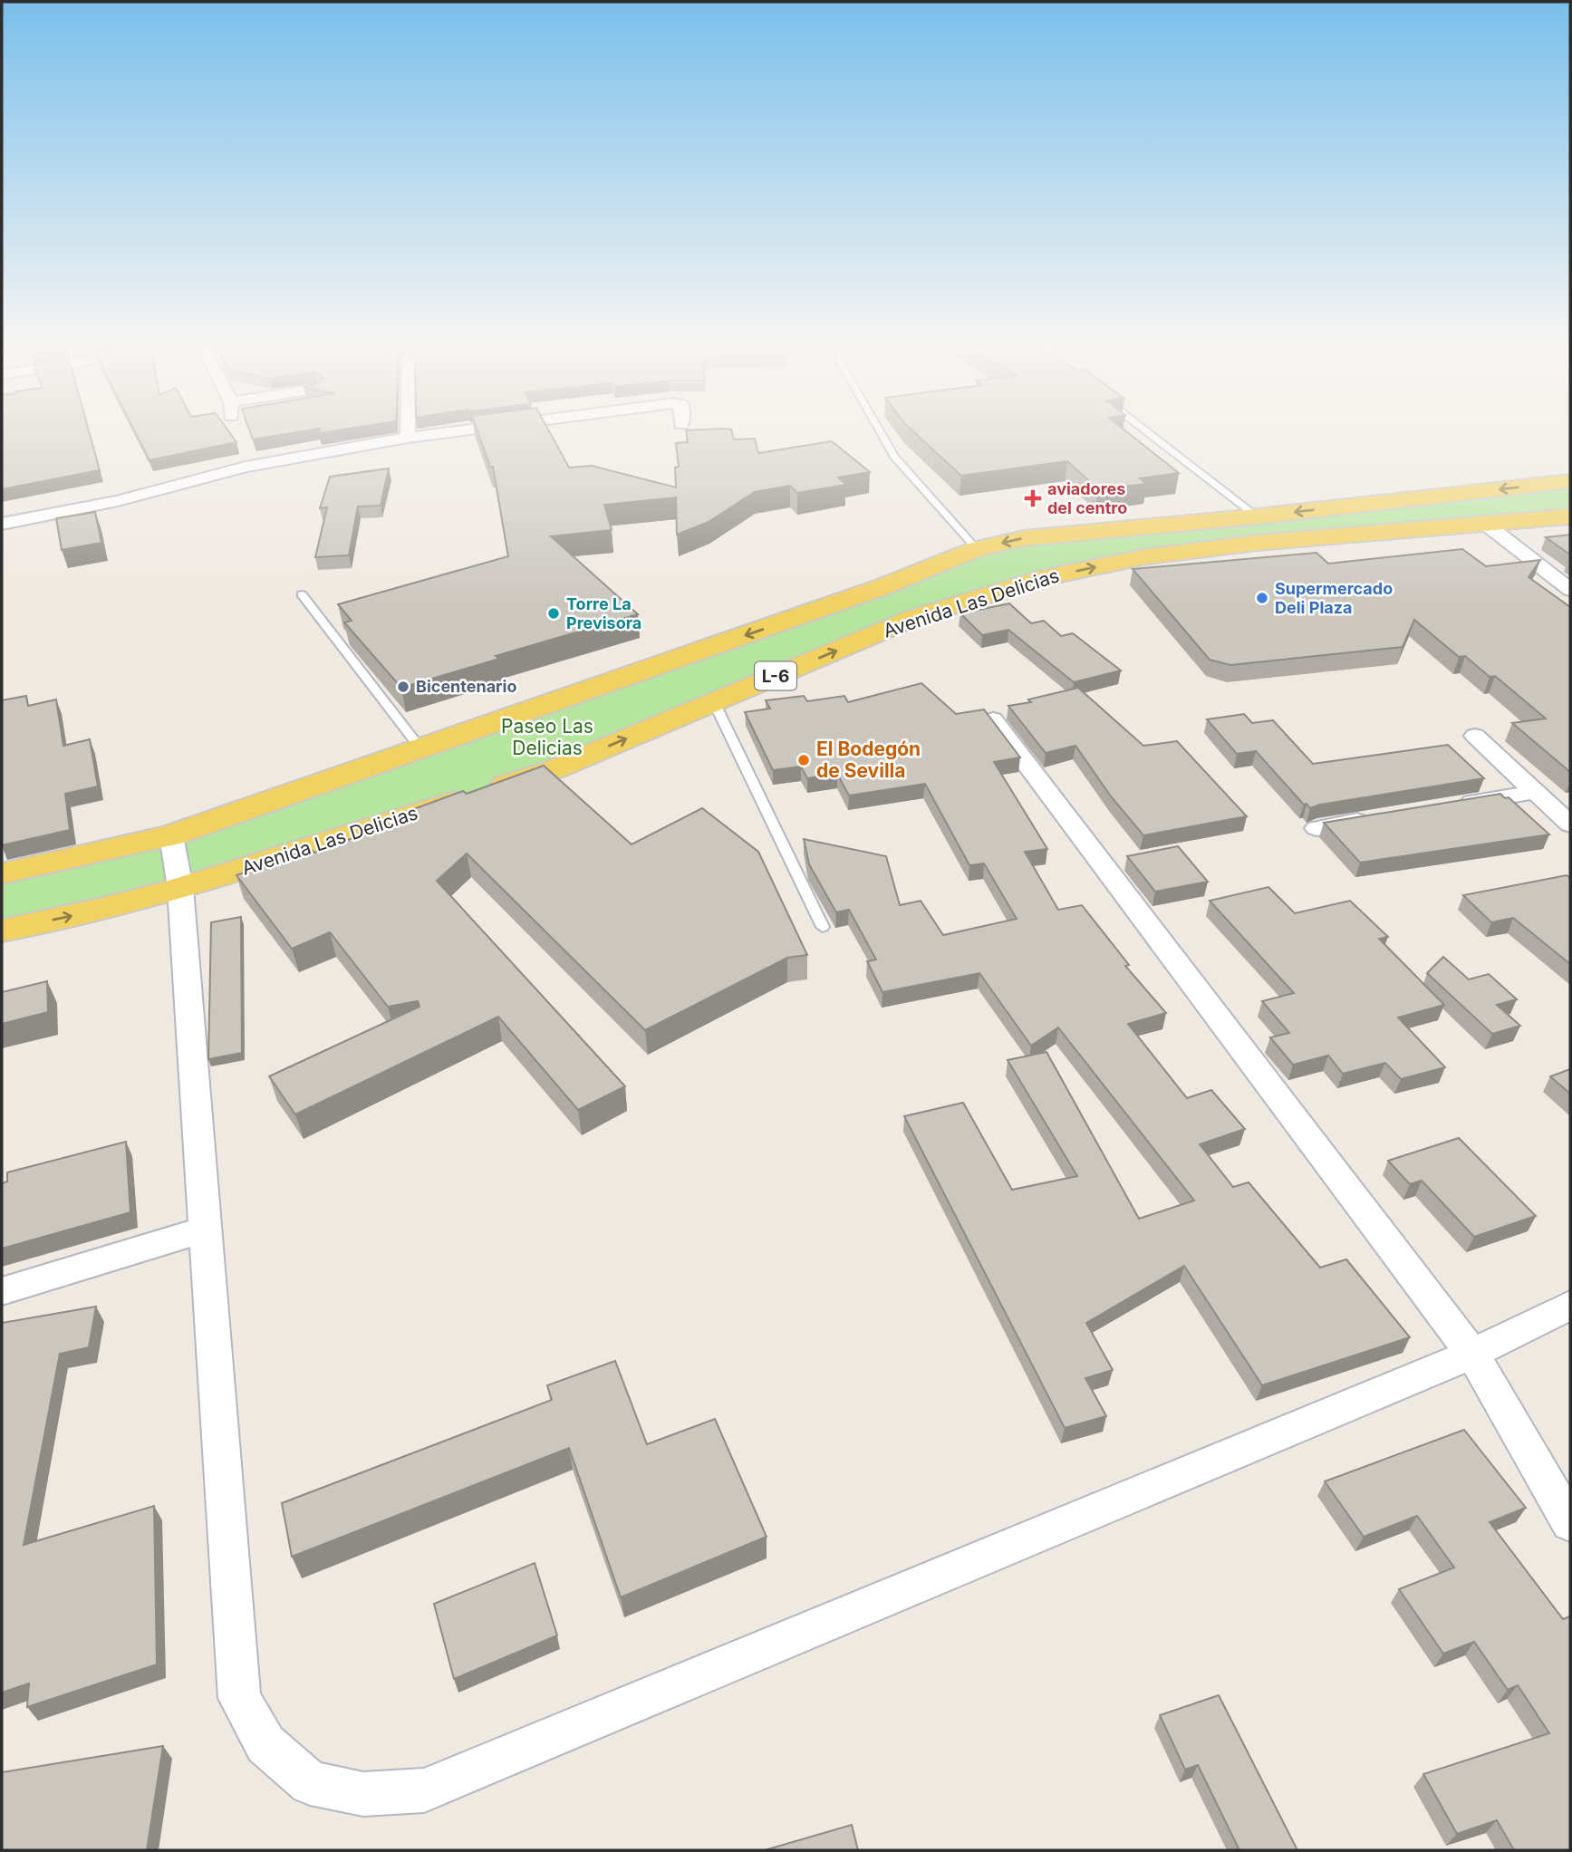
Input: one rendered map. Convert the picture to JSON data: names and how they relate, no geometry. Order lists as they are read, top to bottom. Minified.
{"streets":{"main road":["Avenida Las Delicias","L-6"]},"parks":["Paseo Las Delicias"],"places":{"health":["aviadores del centro"],"other":["Supermercado Deli Plaza","Torre La Previsora","Bicentenario","El Bodegón de Sevilla"]}}
